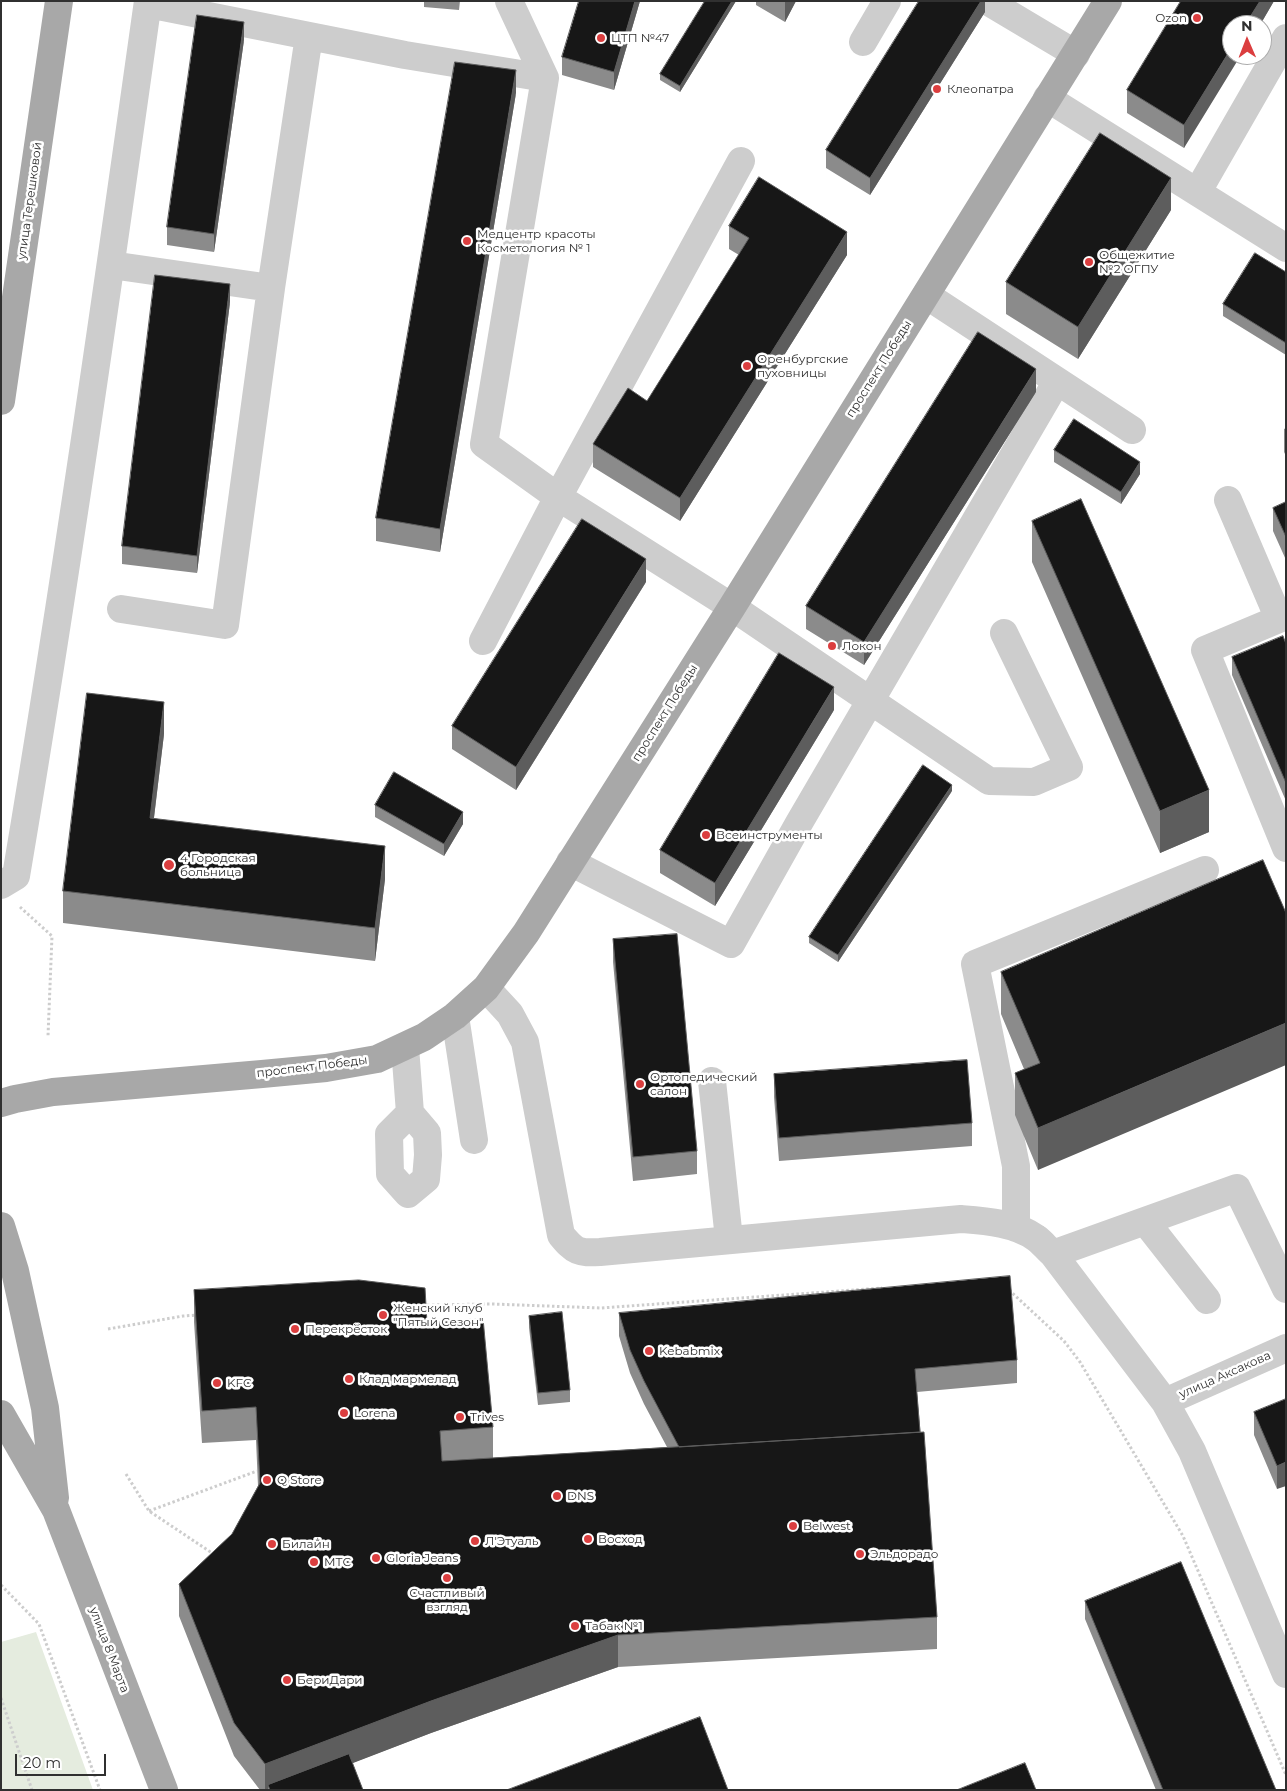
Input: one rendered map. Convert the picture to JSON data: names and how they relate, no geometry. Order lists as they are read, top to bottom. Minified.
{"streets":{"main road":["улица Терешковой","проспект Победы","улица 8 Марта"],"street":["улица Аксакова"]},"places":["Ozon","ЦТП №47","Клеопатра","Медцентр красоты Косметология № 1","Общежитие №2 ОГПУ","Оренбургские пуховницы","Локон","Всеинструменты","4 Городская больница","Ортопедический салон","Женский клуб \"Пятый Сезон\"","Перекрёсток","Kebabmix","Клад мармелад","KFC","Lorena","Trives","Q Store","DNS","Belwest","Восход","Л'Этуаль","Билайн","Эльдорадо","Gloria Jeans","МТС","Счастливый взгляд","Табак №1","БериДари"],"scale_bar":"20 m","north":"top"}
